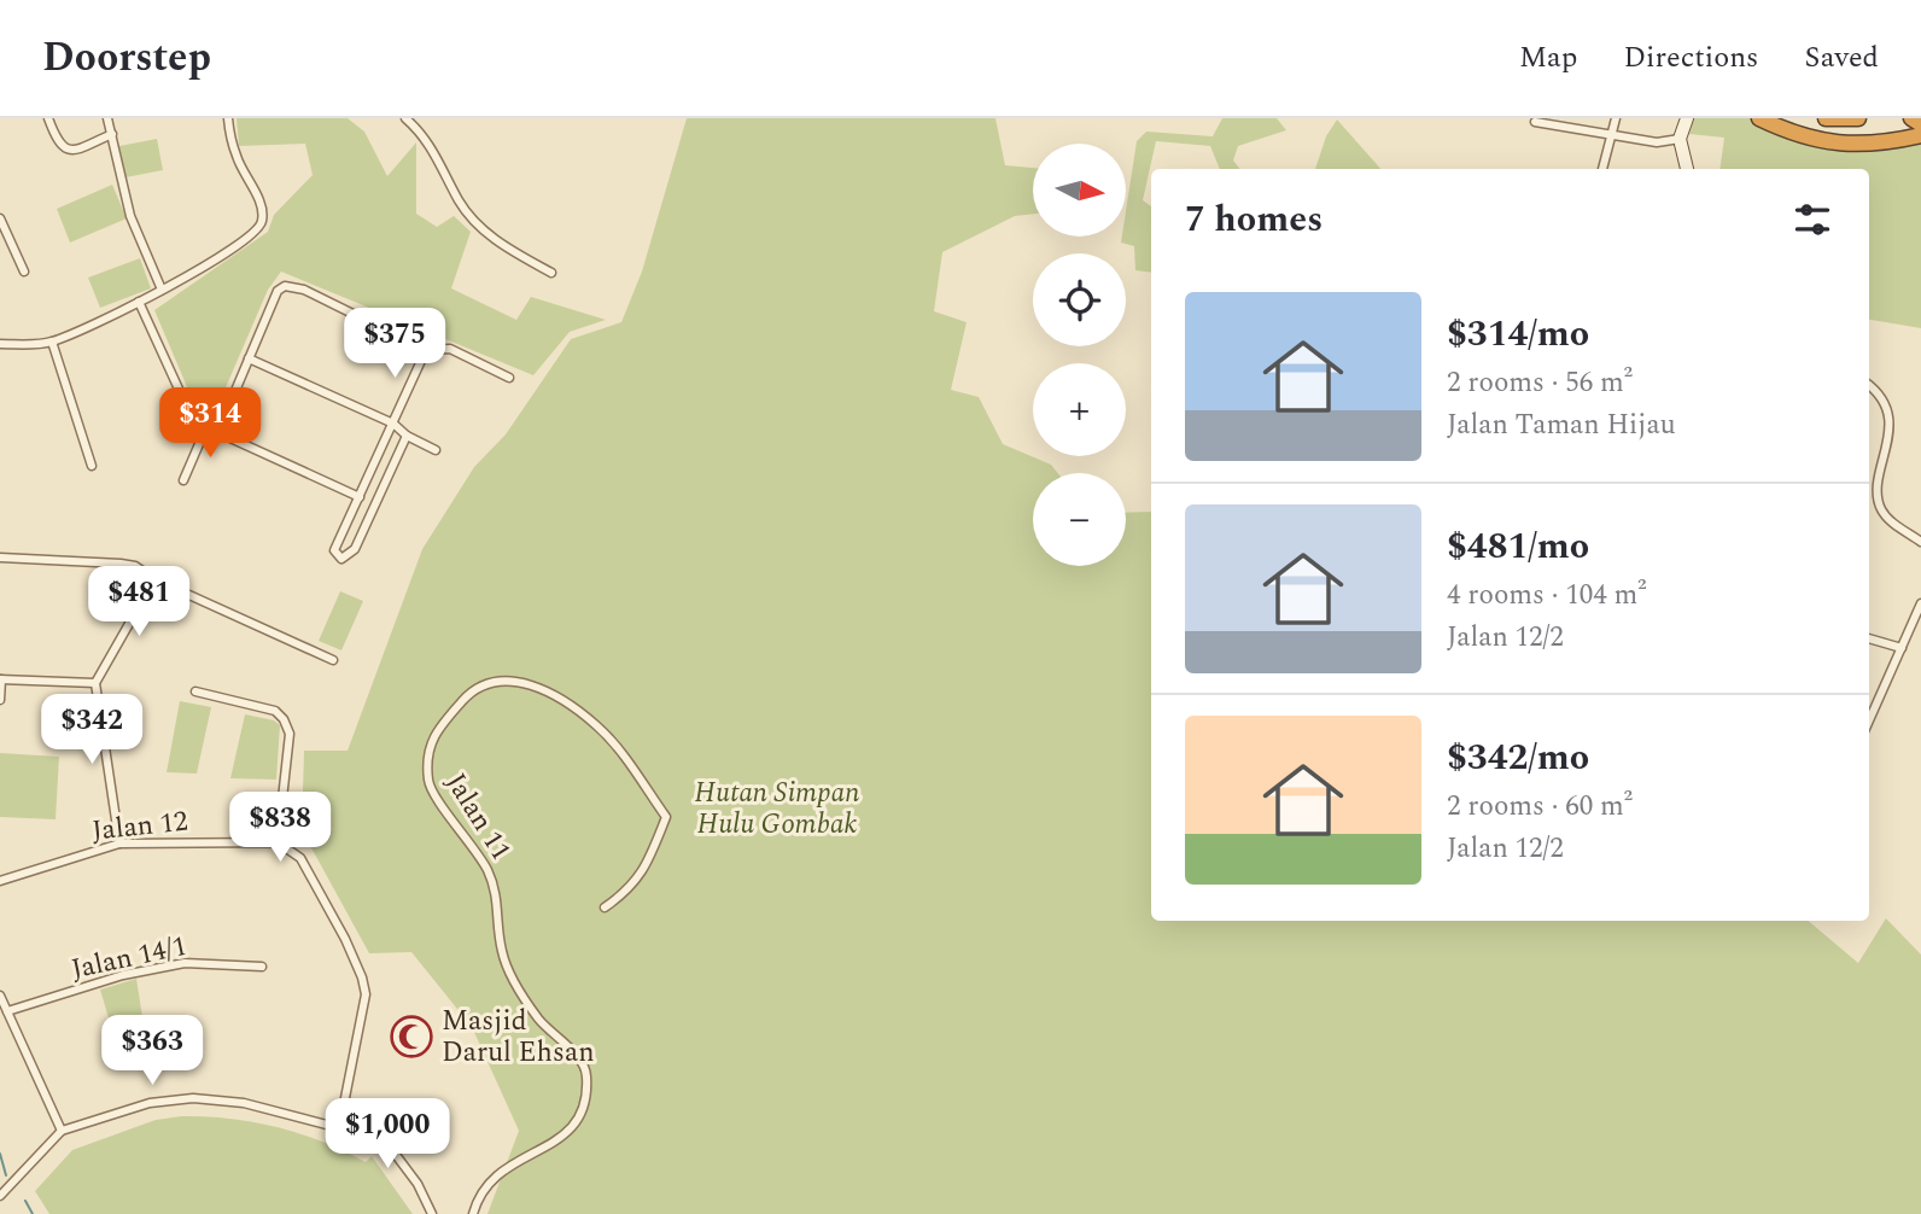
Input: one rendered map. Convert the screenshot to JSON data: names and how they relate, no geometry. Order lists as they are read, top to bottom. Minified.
{"streets":{"street":["Jalan 11","Jalan 12","Jalan 14/1"]},"parks":["Hutan Simpan Hulu Gombak"],"places":{"mosque":["Masjid Darul Ehsan"]},"north":"right","page":{"header":"Doorstep","nav":["Map","Directions","Saved"],"map_buttons":["+","−"],"heading":"7 homes","list":[{"name":"$314/mo","note":"2 rooms · 56 m² · Jalan Taman Hijau"},{"name":"$481/mo","note":"4 rooms · 104 m² · Jalan 12/2"},{"name":"$342/mo","note":"2 rooms · 60 m² · Jalan 12/2"}],"price":["$375","$314","$481","$342","$838","$363","$1,000"]}}
